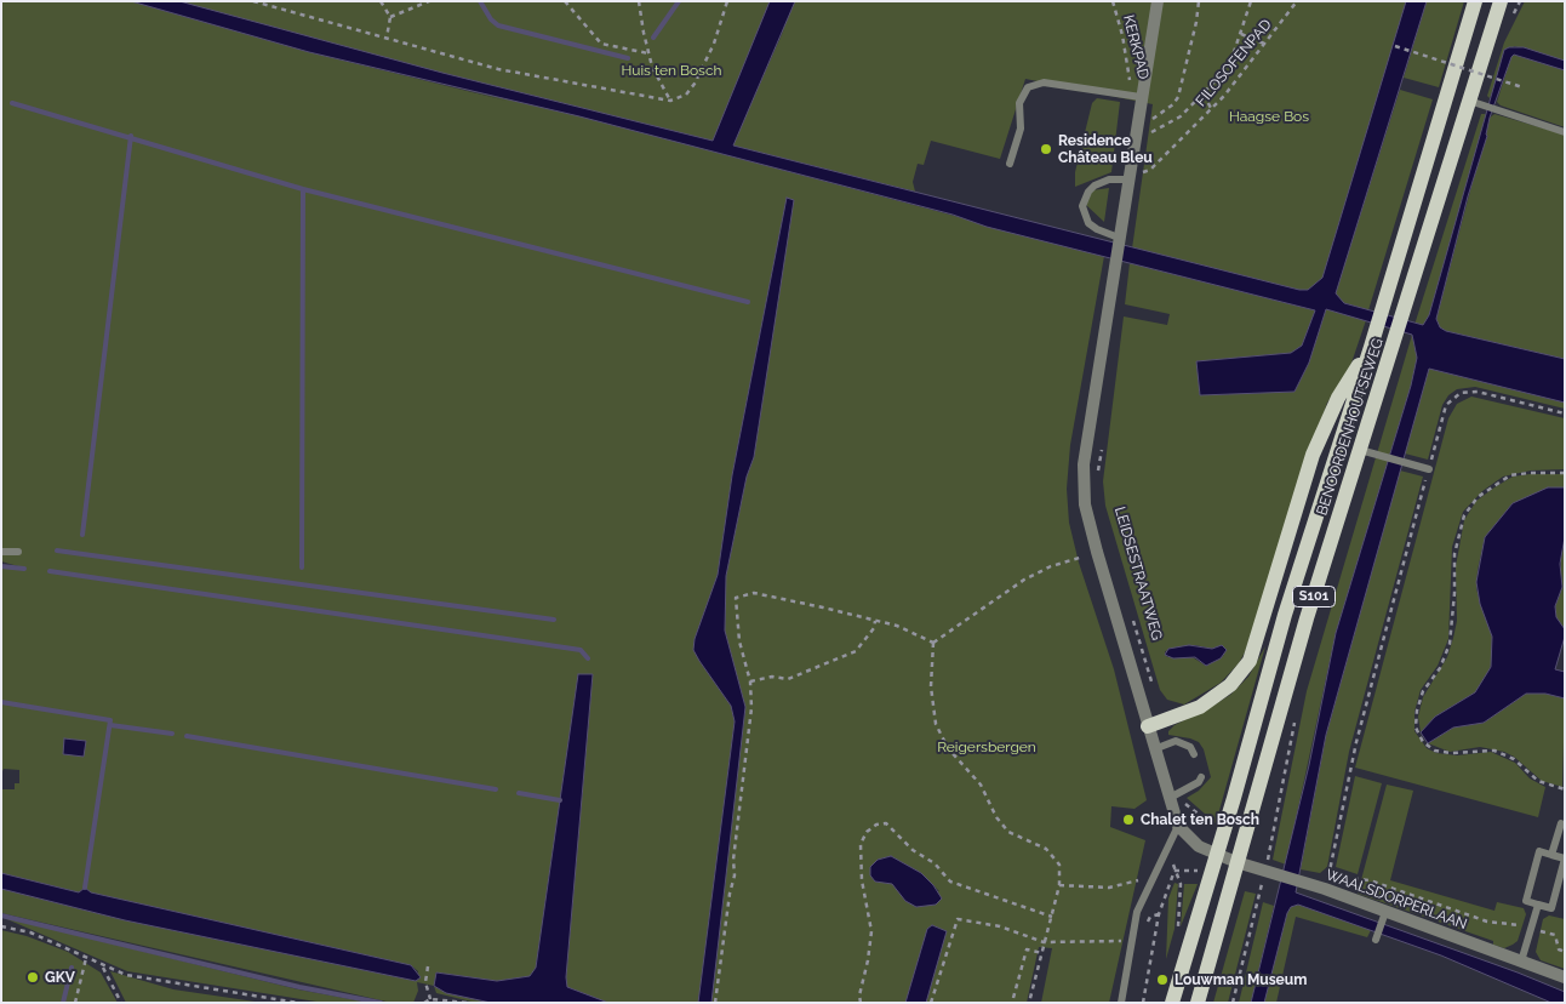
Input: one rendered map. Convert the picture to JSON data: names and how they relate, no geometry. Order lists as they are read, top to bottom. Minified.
{"streets":{"main road":["BENOORDENHOUTSEWEG","S101"],"street":["WAALSDORPERLAAN"],"path":["KERKPAD","FILOSOFENPAD","LEIDSESTRAATWEG"]},"crossings":[["BENOORDENHOUTSEWEG","S101"],["BENOORDENHOUTSEWEG","WAALSDORPERLAAN"],["S101","WAALSDORPERLAAN"]],"parks":["Huis ten Bosch","Haagse Bos","Reigersbergen"],"places":["Residence Château Bleu","Chalet ten Bosch","GKV","Louwman Museum"]}
